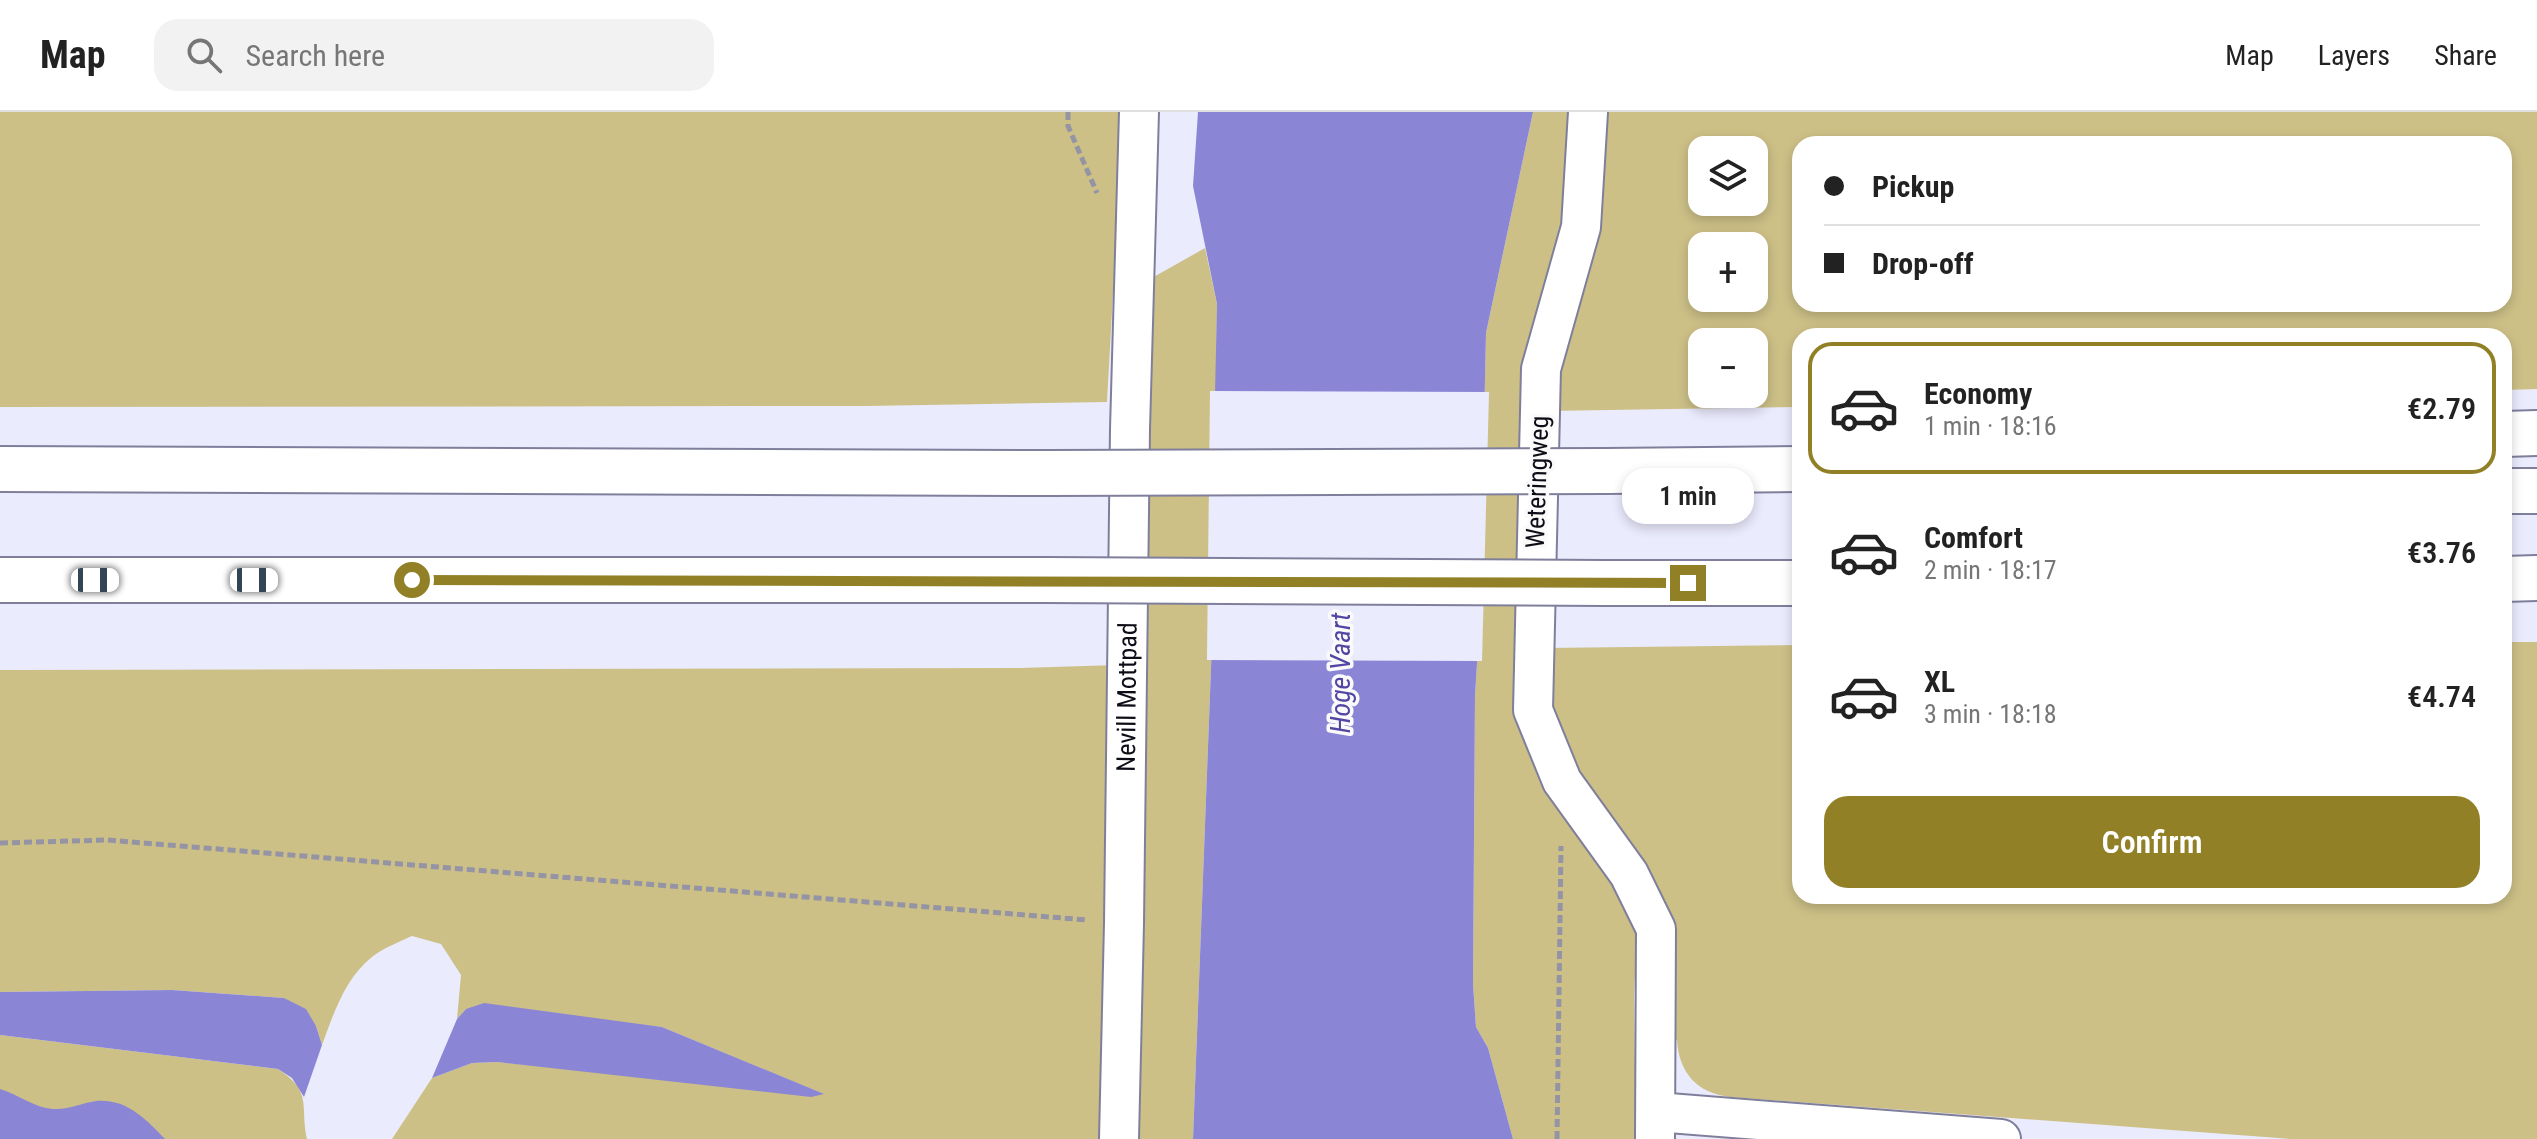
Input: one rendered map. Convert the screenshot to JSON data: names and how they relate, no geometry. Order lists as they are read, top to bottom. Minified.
{"streets":{"street":["Weteringweg","Nevill Mottpad"]},"water":["Hoge Vaart"],"page":{"header":"Map","search":"Search here","nav":["Map","Layers","Share"],"map_buttons":["+","−"],"banner":["Pickup","Drop-off"],"list":[{"name":"Economy","note":"1 min · 18:16","value":"€2.79"},{"name":"Comfort","note":"2 min · 18:17","value":"€3.76"},{"name":"XL","note":"3 min · 18:18","value":"€4.74"}],"bubble":"1 min","buttons":"Confirm"}}
